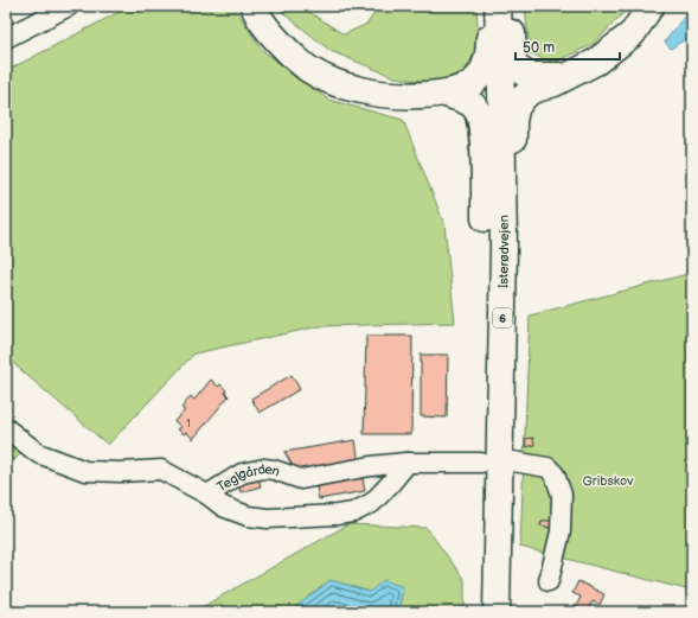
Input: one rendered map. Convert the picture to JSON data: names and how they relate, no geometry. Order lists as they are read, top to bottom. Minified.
{"streets":{"highway":["Isterødvejen","6"],"street":["Teglgården"]},"parks":["Gribskov"],"house_numbers":["1"],"scale_bar":"50 m"}
